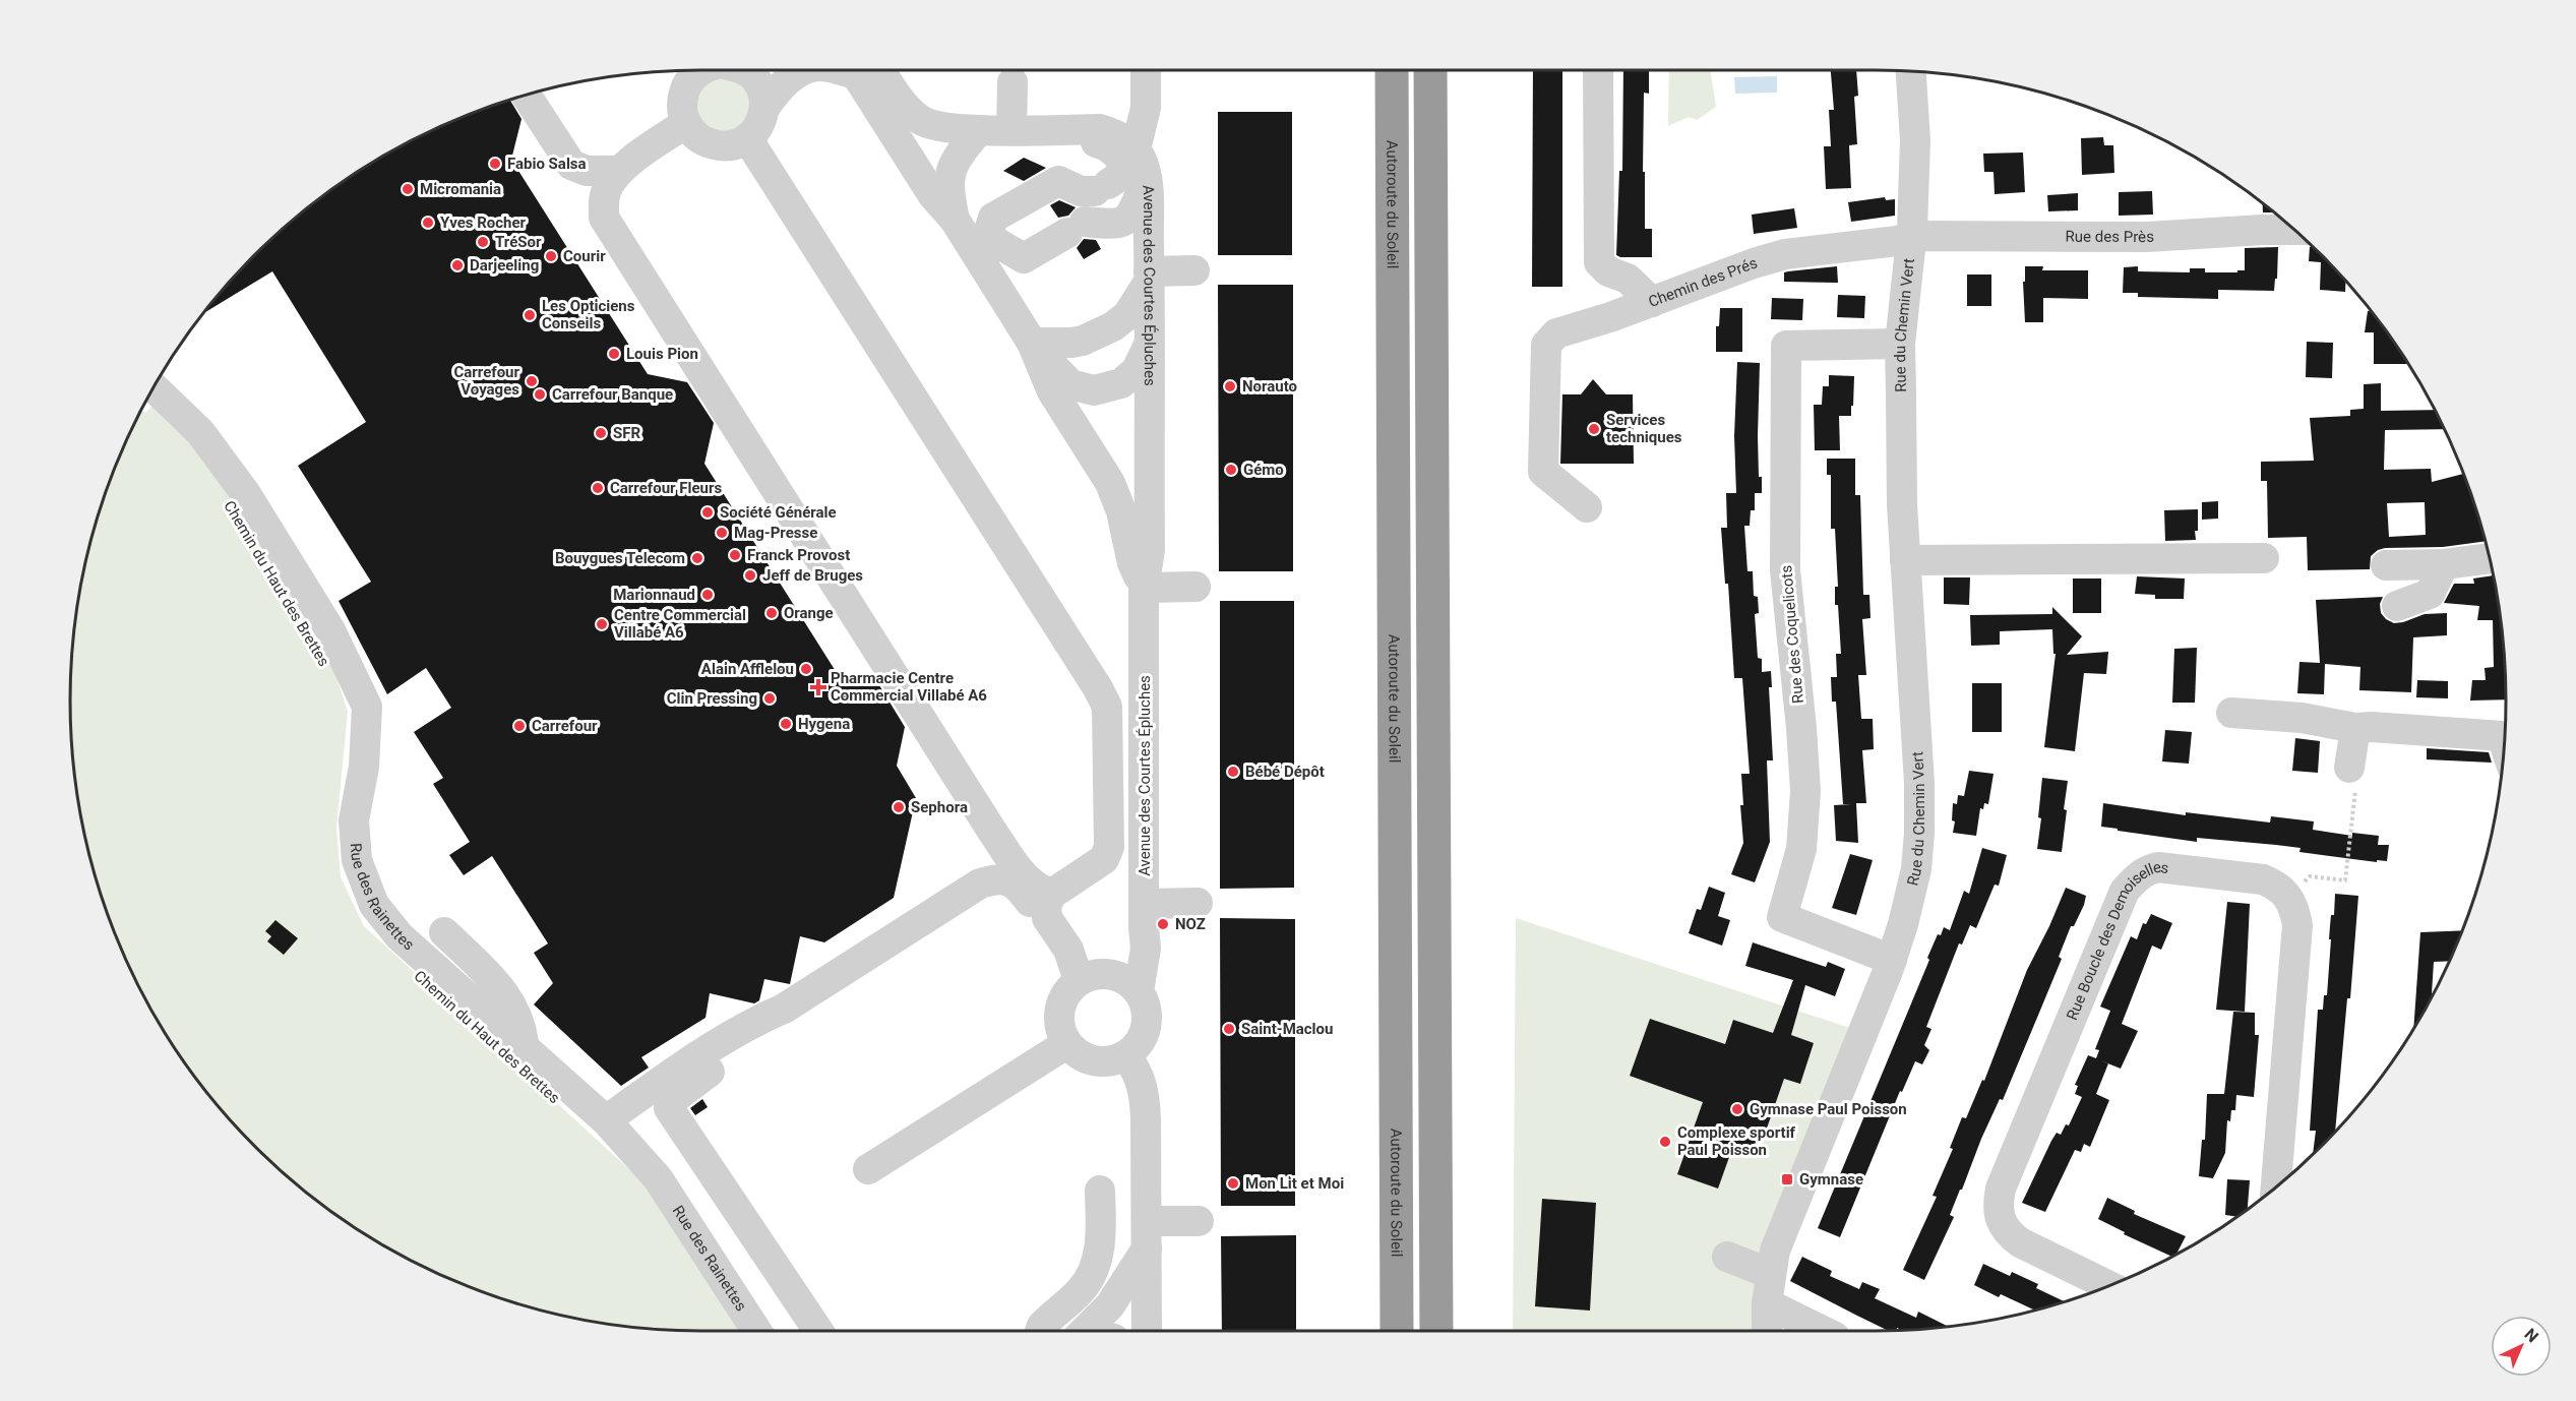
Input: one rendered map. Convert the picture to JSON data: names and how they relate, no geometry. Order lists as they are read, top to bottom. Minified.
{"streets":{"highway":["Autoroute du Soleil"],"street":["Rue des Près","Chemin des Prés","Avenue des Courtes Épluches","Rue du Chemin Vert","Rue des Coquelicots","Rue des Rainettes","Rue Boucle des Demoiselles"]},"crossings":[["Rue des Près","Chemin des Prés"],["Rue des Près","Rue du Chemin Vert"],["Chemin des Prés","Rue du Chemin Vert"],["Rue du Chemin Vert","Rue des Coquelicots"]],"places":{"other":["Fabio Salsa","Micromania","Yves Rocher","TréSor","Courir","Darjeeling","Les Opticiens Conseils","Louis Pion","Carrefour Voyages","Norauto","Carrefour Banque","Services techniques","SFR","Gémo","Carrefour Fleurs","Société Générale","Mag-Presse","Franck Provost","Bouygues Telecom","Jeff de Bruges","Marionnaud","Orange","Centre Commercial Villabé A6","Alain Afflelou","Clin Pressing","Hygena","Carrefour","Bébé Dépôt","Sephora","NOZ","Saint-Maclou","Gymnase Paul Poisson","Complexe sportif Paul Poisson","Mon Lit et Moi"],"health":["Pharmacie Centre Commercial Villabé A6"],"transit":["Gymnase"]},"north":"top right"}
